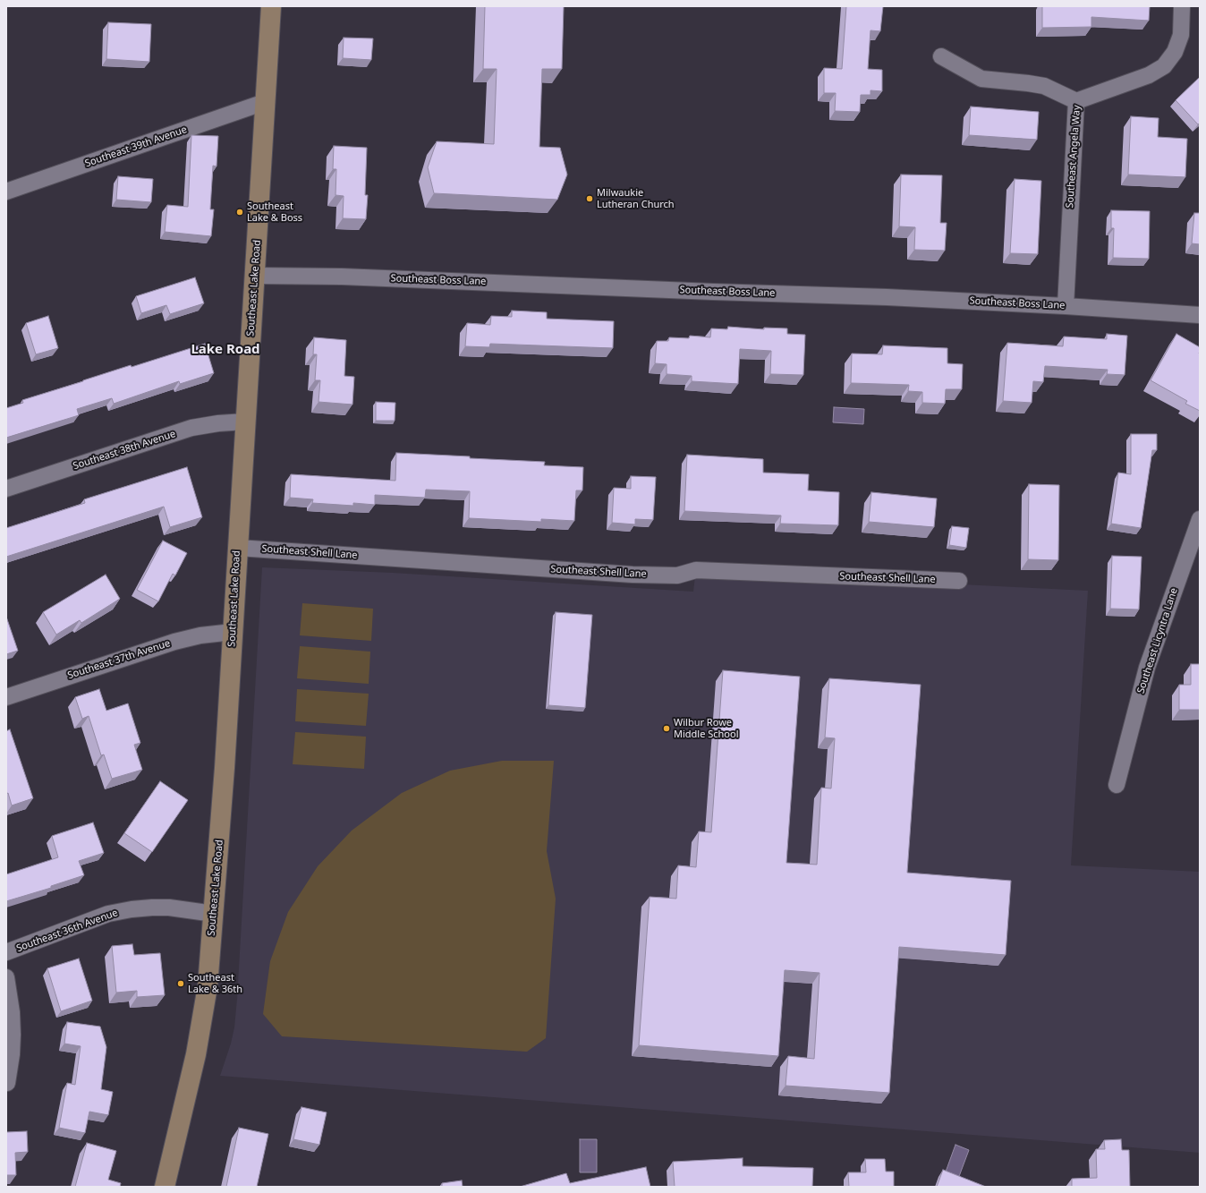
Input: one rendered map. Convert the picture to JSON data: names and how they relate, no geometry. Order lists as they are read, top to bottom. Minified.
{"streets":{"main road":["Southeast Lake Road"],"street":["Southeast 39th Avenue","Southeast Angela Way","Southeast Boss Lane","Southeast 38th Avenue","Southeast Shell Lane","Southeast Licyntra Lane","Southeast 37th Avenue","Southeast 36th Avenue"]},"crossings":[["Southeast 39th Avenue","Southeast Lake Road"],["Southeast Angela Way","Southeast Boss Lane"],["Southeast Boss Lane","Southeast Lake Road"],["Southeast Lake Road","Southeast 38th Avenue"],["Southeast Lake Road","Southeast Shell Lane"],["Southeast Lake Road","Southeast 37th Avenue"],["Southeast Lake Road","Southeast 36th Avenue"]],"districts":["Lake Road"],"places":["Milwaukie Lutheran Church","Southeast Lake & Boss","Wilbur Rowe Middle School","Southeast Lake & 36th"]}
